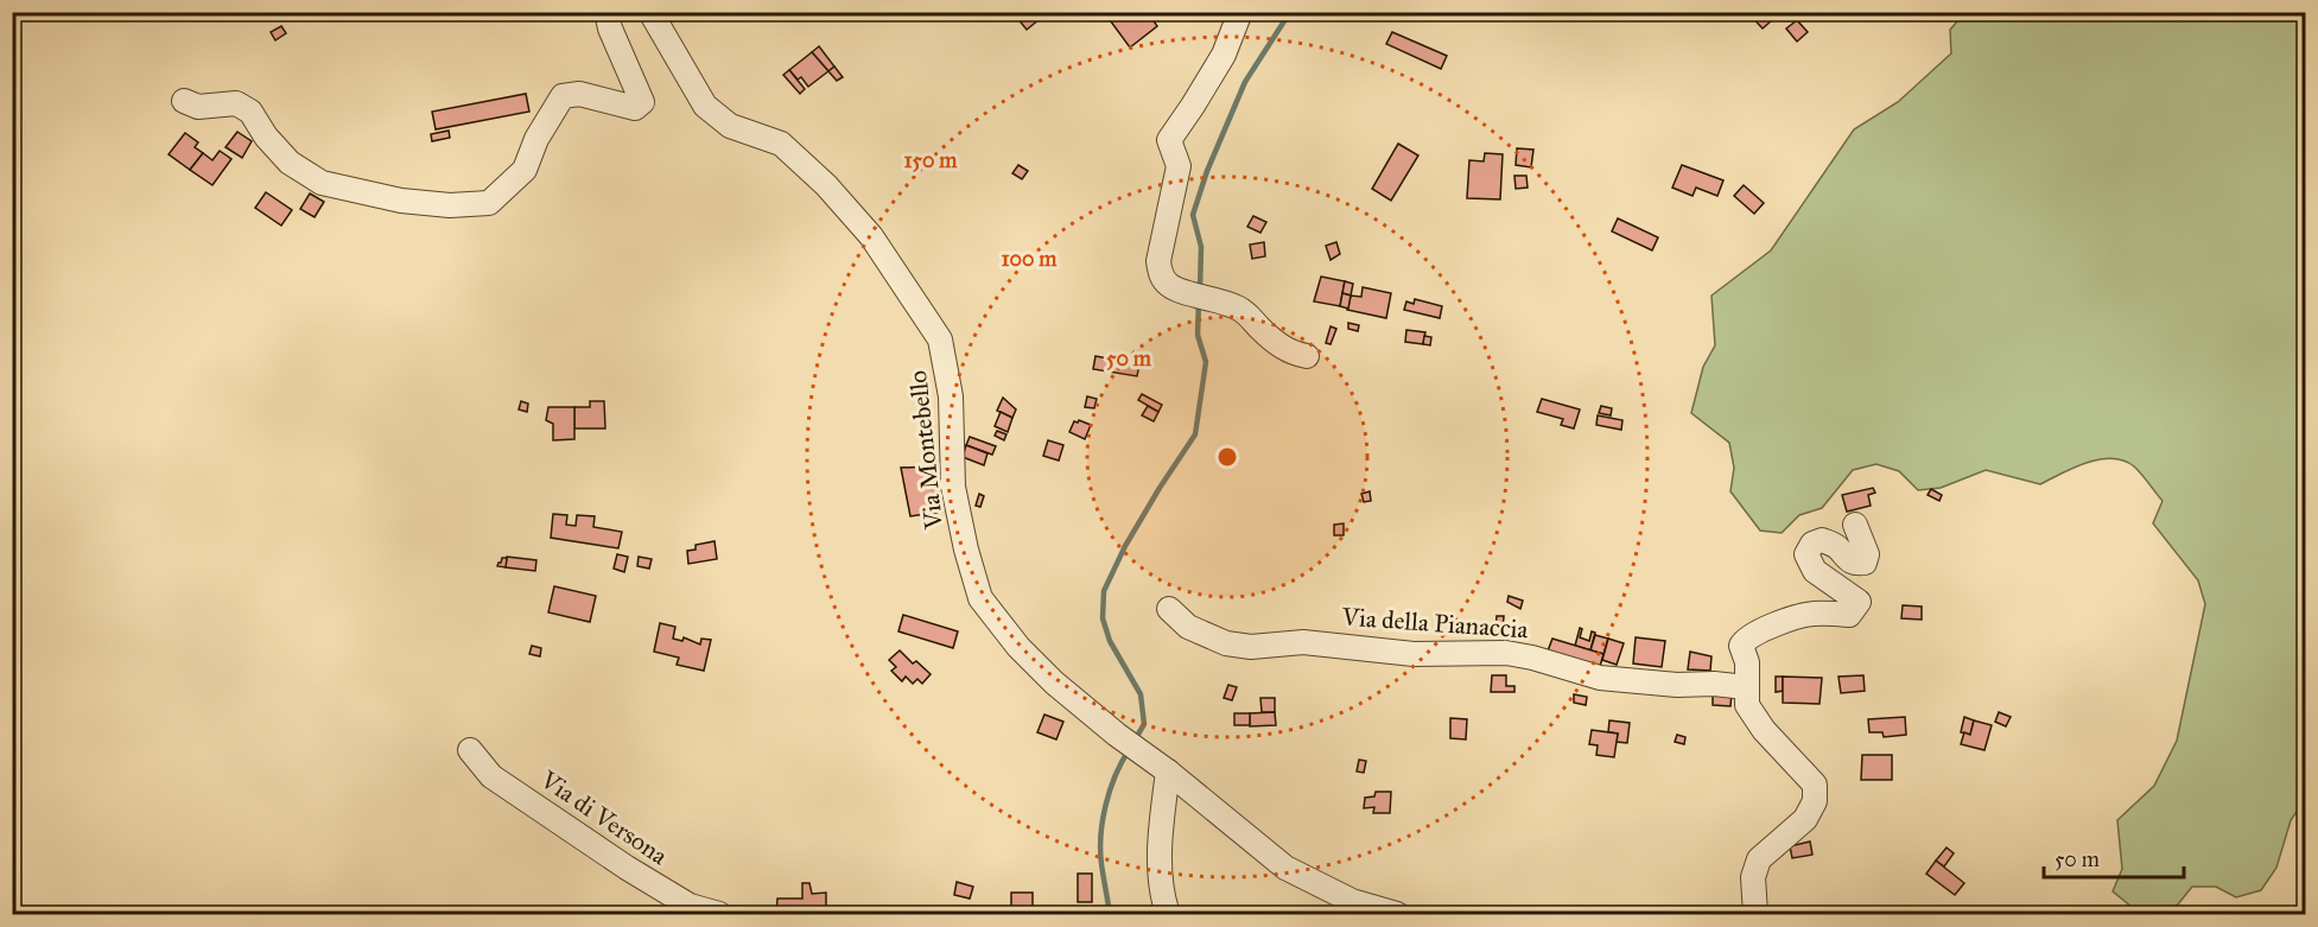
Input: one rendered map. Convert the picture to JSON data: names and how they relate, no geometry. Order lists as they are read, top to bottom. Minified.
{"streets":{"street":["Via Montebello","Via della Pianaccia","Via di Versona"]},"scale_bar":"50 m","rings":["150 m","100 m","50 m"]}
